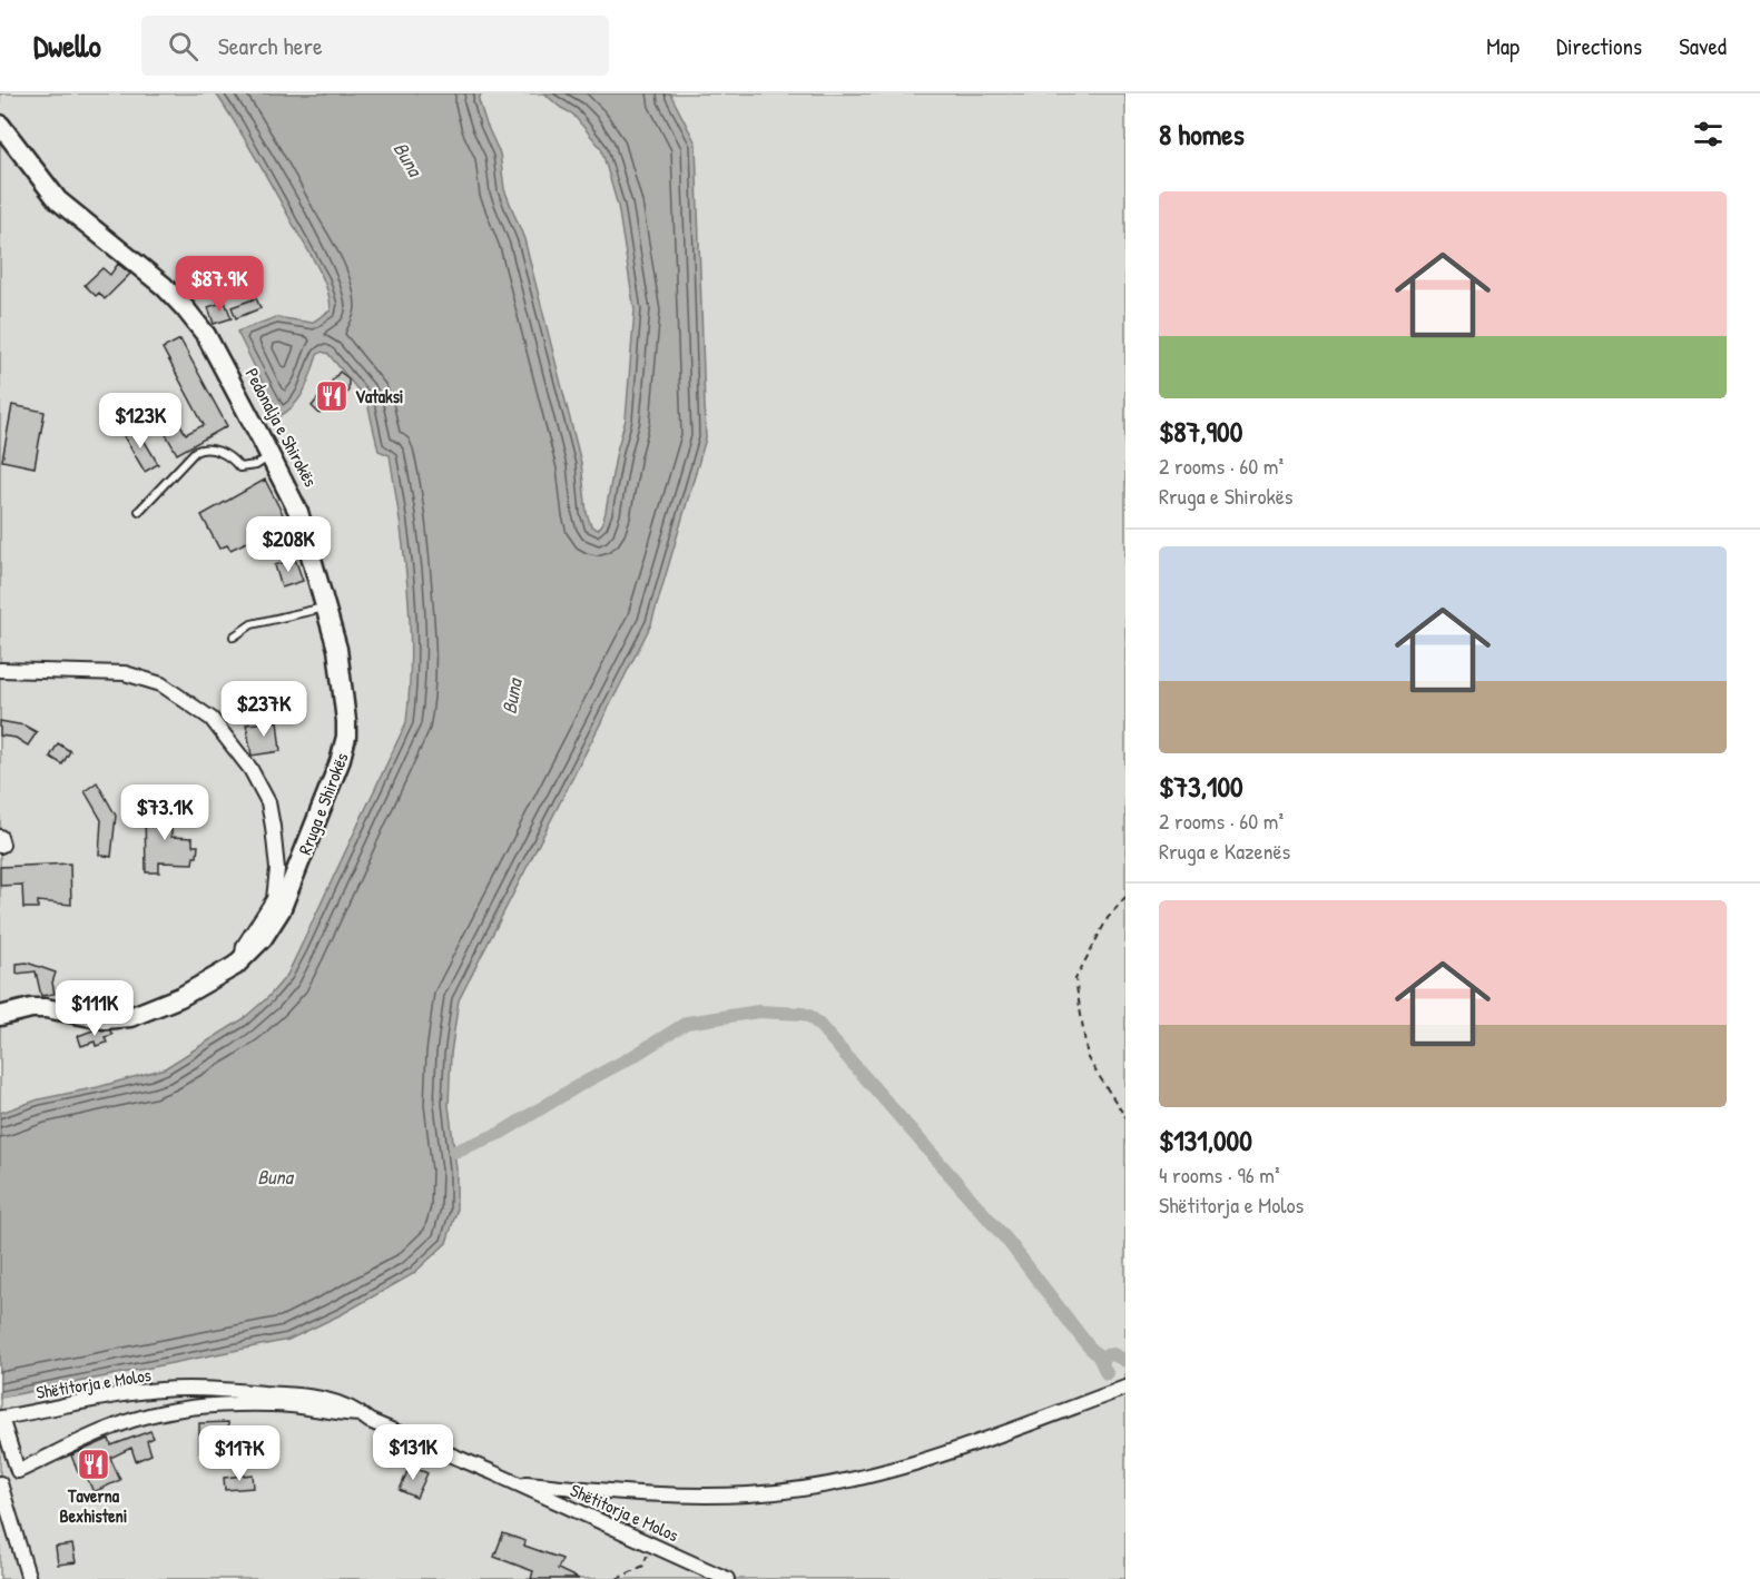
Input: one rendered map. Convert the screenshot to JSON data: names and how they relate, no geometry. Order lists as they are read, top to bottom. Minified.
{"streets":{"main road":["Rruga e Shirokës"],"street":["Shëtitorja e Molos"]},"water":["Buna"],"places":{"restaurant":["Vataksi","Taverna Bexhisteni"]},"page":{"header":"Dwello","search":"Search here","nav":["Map","Directions","Saved"],"heading":"8 homes","list":[{"name":"$87,900","note":"2 rooms · 60 m² · Rruga e Shirokës"},{"name":"$73,100","note":"2 rooms · 60 m² · Rruga e Kazenës"},{"name":"$131,000","note":"4 rooms · 96 m² · Shëtitorja e Molos"}],"price":["$87.9K","$123K","$208K","$237K","$73.1K","$111K","$131K","$117K"]}}
